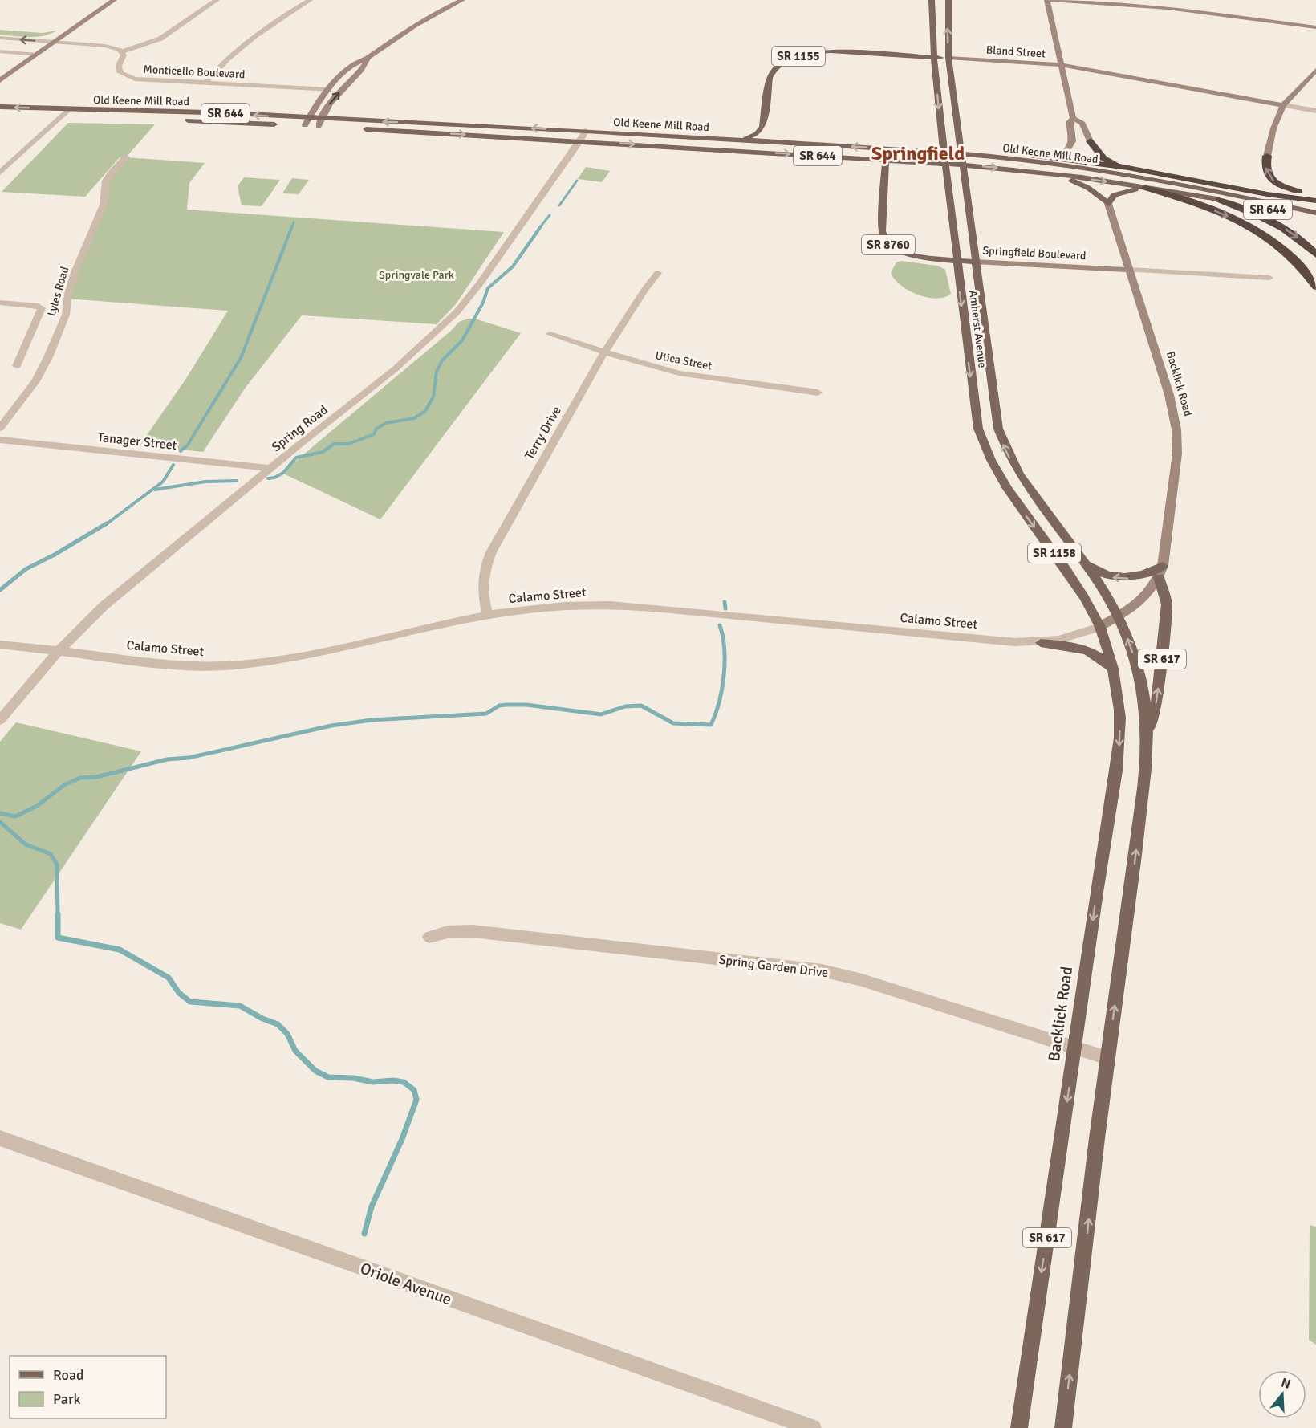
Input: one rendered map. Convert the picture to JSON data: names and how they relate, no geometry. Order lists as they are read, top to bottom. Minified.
{"streets":{"main road":["Bland Street","SR 1155","Old Keene Mill Road","SR 644","SR 8760","Springfield Boulevard","Amherst Avenue","Backlick Road","SR 1158","SR 617"],"street":["Monticello Boulevard","Lyles Road","Utica Street","Spring Road","Terry Drive","Tanager Street","Calamo Street","Spring Garden Drive","Oriole Avenue"]},"crossings":[["Bland Street","Amherst Avenue"],["Old Keene Mill Road","Springfield Boulevard"],["Old Keene Mill Road","Spring Road"],["Springfield Boulevard","Amherst Avenue"],["Springfield Boulevard","Backlick Road"],["Amherst Avenue","Backlick Road"],["Amherst Avenue","SR 1158"],["Amherst Avenue","Calamo Street"],["Utica Street","Terry Drive"],["Backlick Road","SR 1158"],["Backlick Road","Calamo Street"],["Backlick Road","SR 617"],["Backlick Road","Spring Garden Drive"],["Spring Road","Tanager Street"],["Spring Road","Calamo Street"],["Terry Drive","Calamo Street"],["SR 1158","SR 617"],["SR 617","Spring Garden Drive"]],"districts":["Springfield"],"parks":["Springvale Park"],"legend":["Road","Park"],"north":"top"}
